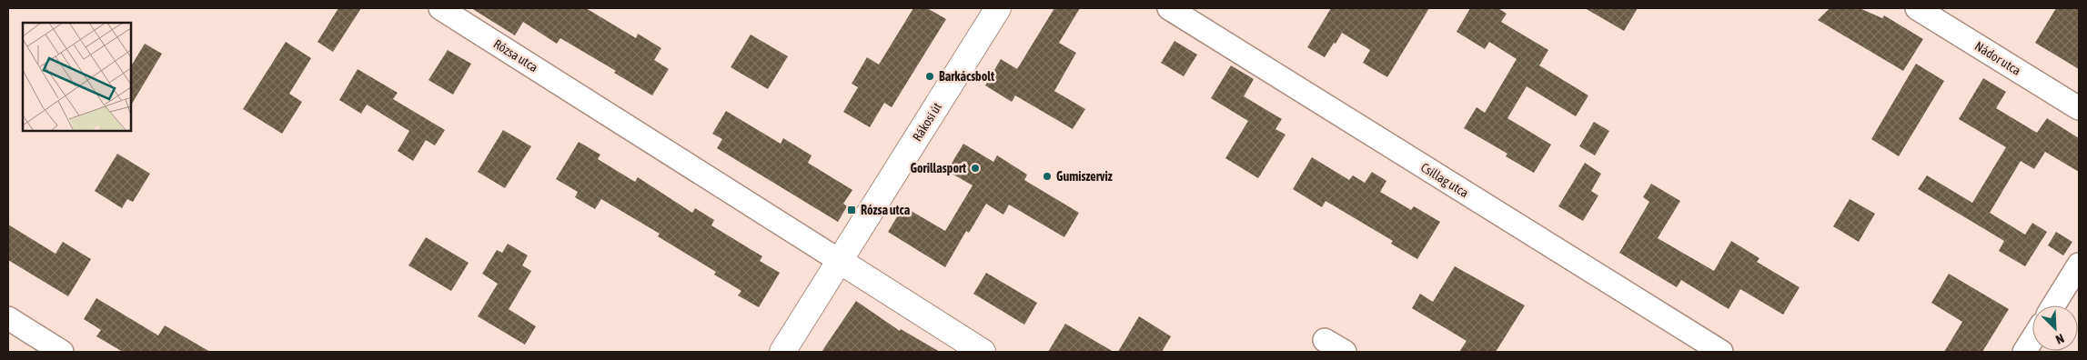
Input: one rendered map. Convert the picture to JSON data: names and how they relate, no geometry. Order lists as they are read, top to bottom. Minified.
{"streets":{"main road":["Rózsa utca","Rákosi út"],"street":["Nádor utca","Csillag utca"]},"crossings":[["Rózsa utca","Rákosi út"]],"places":{"other":["Barkácsbolt","Gorillasport","Gumiszerviz"],"transit":["Rózsa utca"]},"north":"bottom right"}
